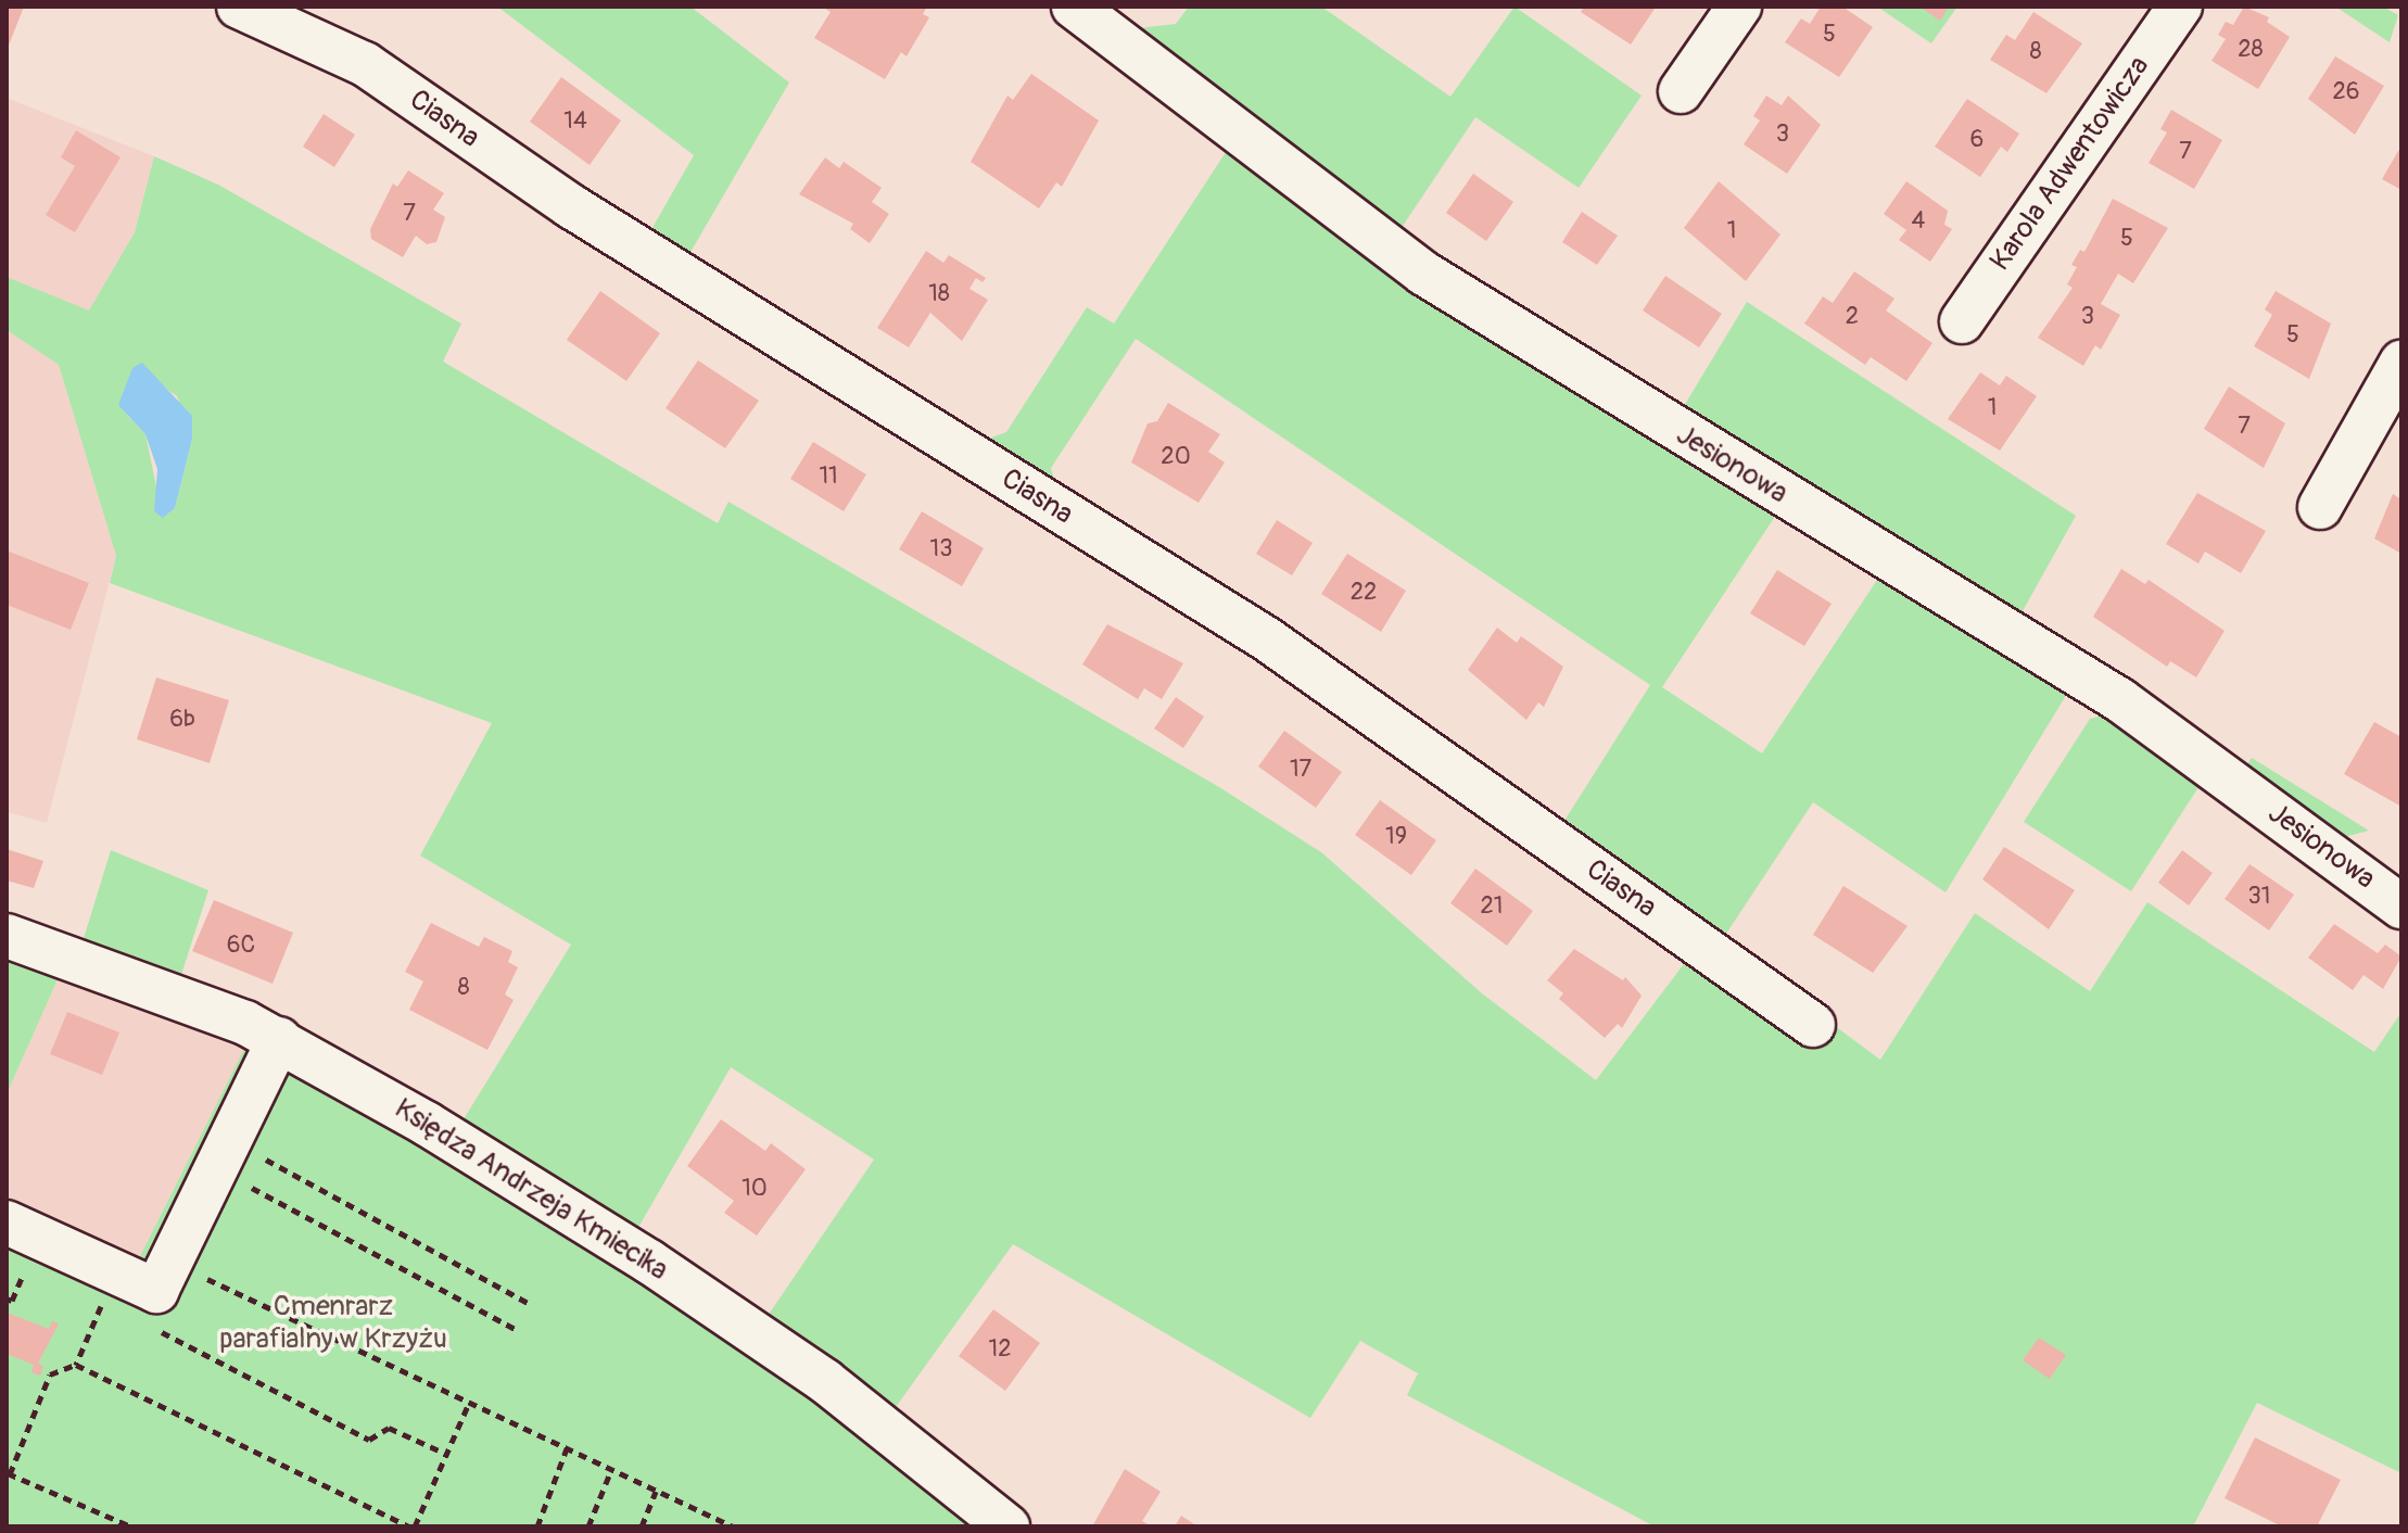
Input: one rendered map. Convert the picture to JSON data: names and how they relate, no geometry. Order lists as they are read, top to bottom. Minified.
{"streets":{"street":["Ciasna","Karola Adwentowicza","Jesionowa","Księdza Andrzeja Kmiecika"]},"parks":["Cmenrarz parafialny w Krzyżu"],"house_numbers":["5","28","8","26","14","3","6","7","7","4","1","5","18","2","3","5","1","7","20","11","13","22","6b","17","19","31","21","6C","8","10","12"]}
